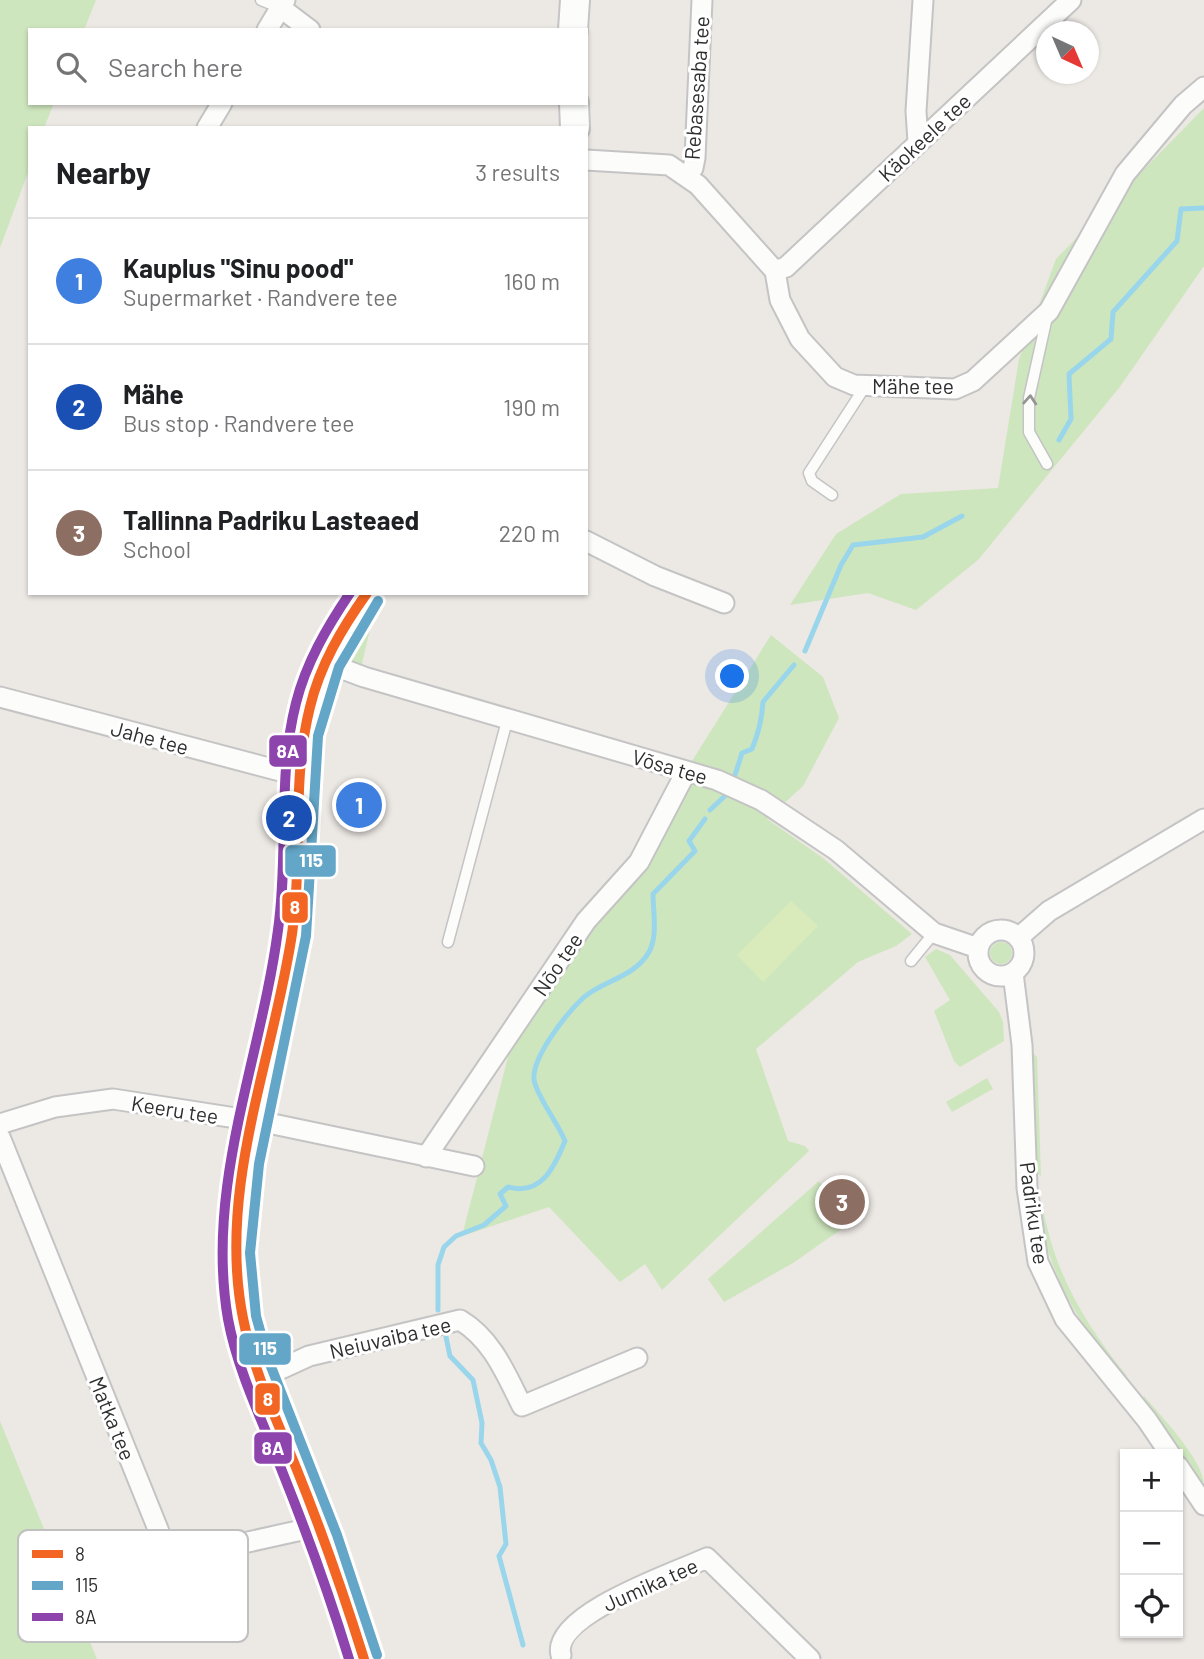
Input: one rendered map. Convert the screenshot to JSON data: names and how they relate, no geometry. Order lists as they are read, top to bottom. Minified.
{"streets":{"street":["Rebasesaba tee","Käokeele tee","Mähe tee","Jahe tee","Võsa tee","Nõo tee","Keeru tee","Padriku tee","Neiuvaiba tee","Matka tee","Jumika tee"]},"crossings":[["Rebasesaba tee","Mähe tee"],["Käokeele tee","Mähe tee"],["Võsa tee","Nõo tee"],["Võsa tee","Padriku tee"],["Nõo tee","Keeru tee"]],"lines":["transit line 8","transit line 8A","transit line 115"],"legend":["8","115","8A"],"north":"bottom right","page":{"search":"Search here","heading":["Nearby","3 results"],"list":[{"mark":"1","name":"Kauplus \"Sinu pood\"","note":"Supermarket · Randvere tee","value":"160 m"},{"mark":"2","name":"Mähe","note":"Bus stop · Randvere tee","value":"190 m"},{"mark":"3","name":"Tallinna Padriku Lasteaed","note":"School","value":"220 m"}],"pins":["1","2","3"],"map_buttons":["+","−"]}}
